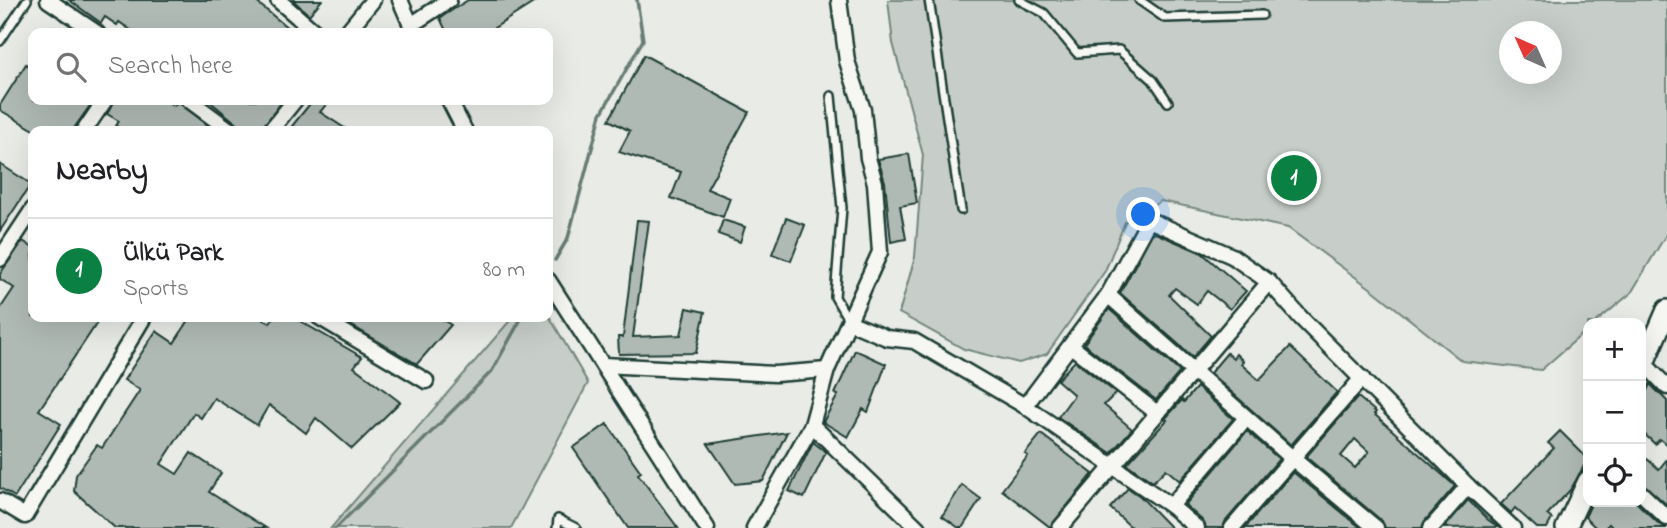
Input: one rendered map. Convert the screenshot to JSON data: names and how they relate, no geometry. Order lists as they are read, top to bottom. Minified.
{"north":"top left","page":{"search":"Search here","heading":"Nearby","pins":"1","list":[{"mark":"1","name":"Ülkü Park","note":"Sports","value":"80 m"}],"map_buttons":["+","−"]}}
